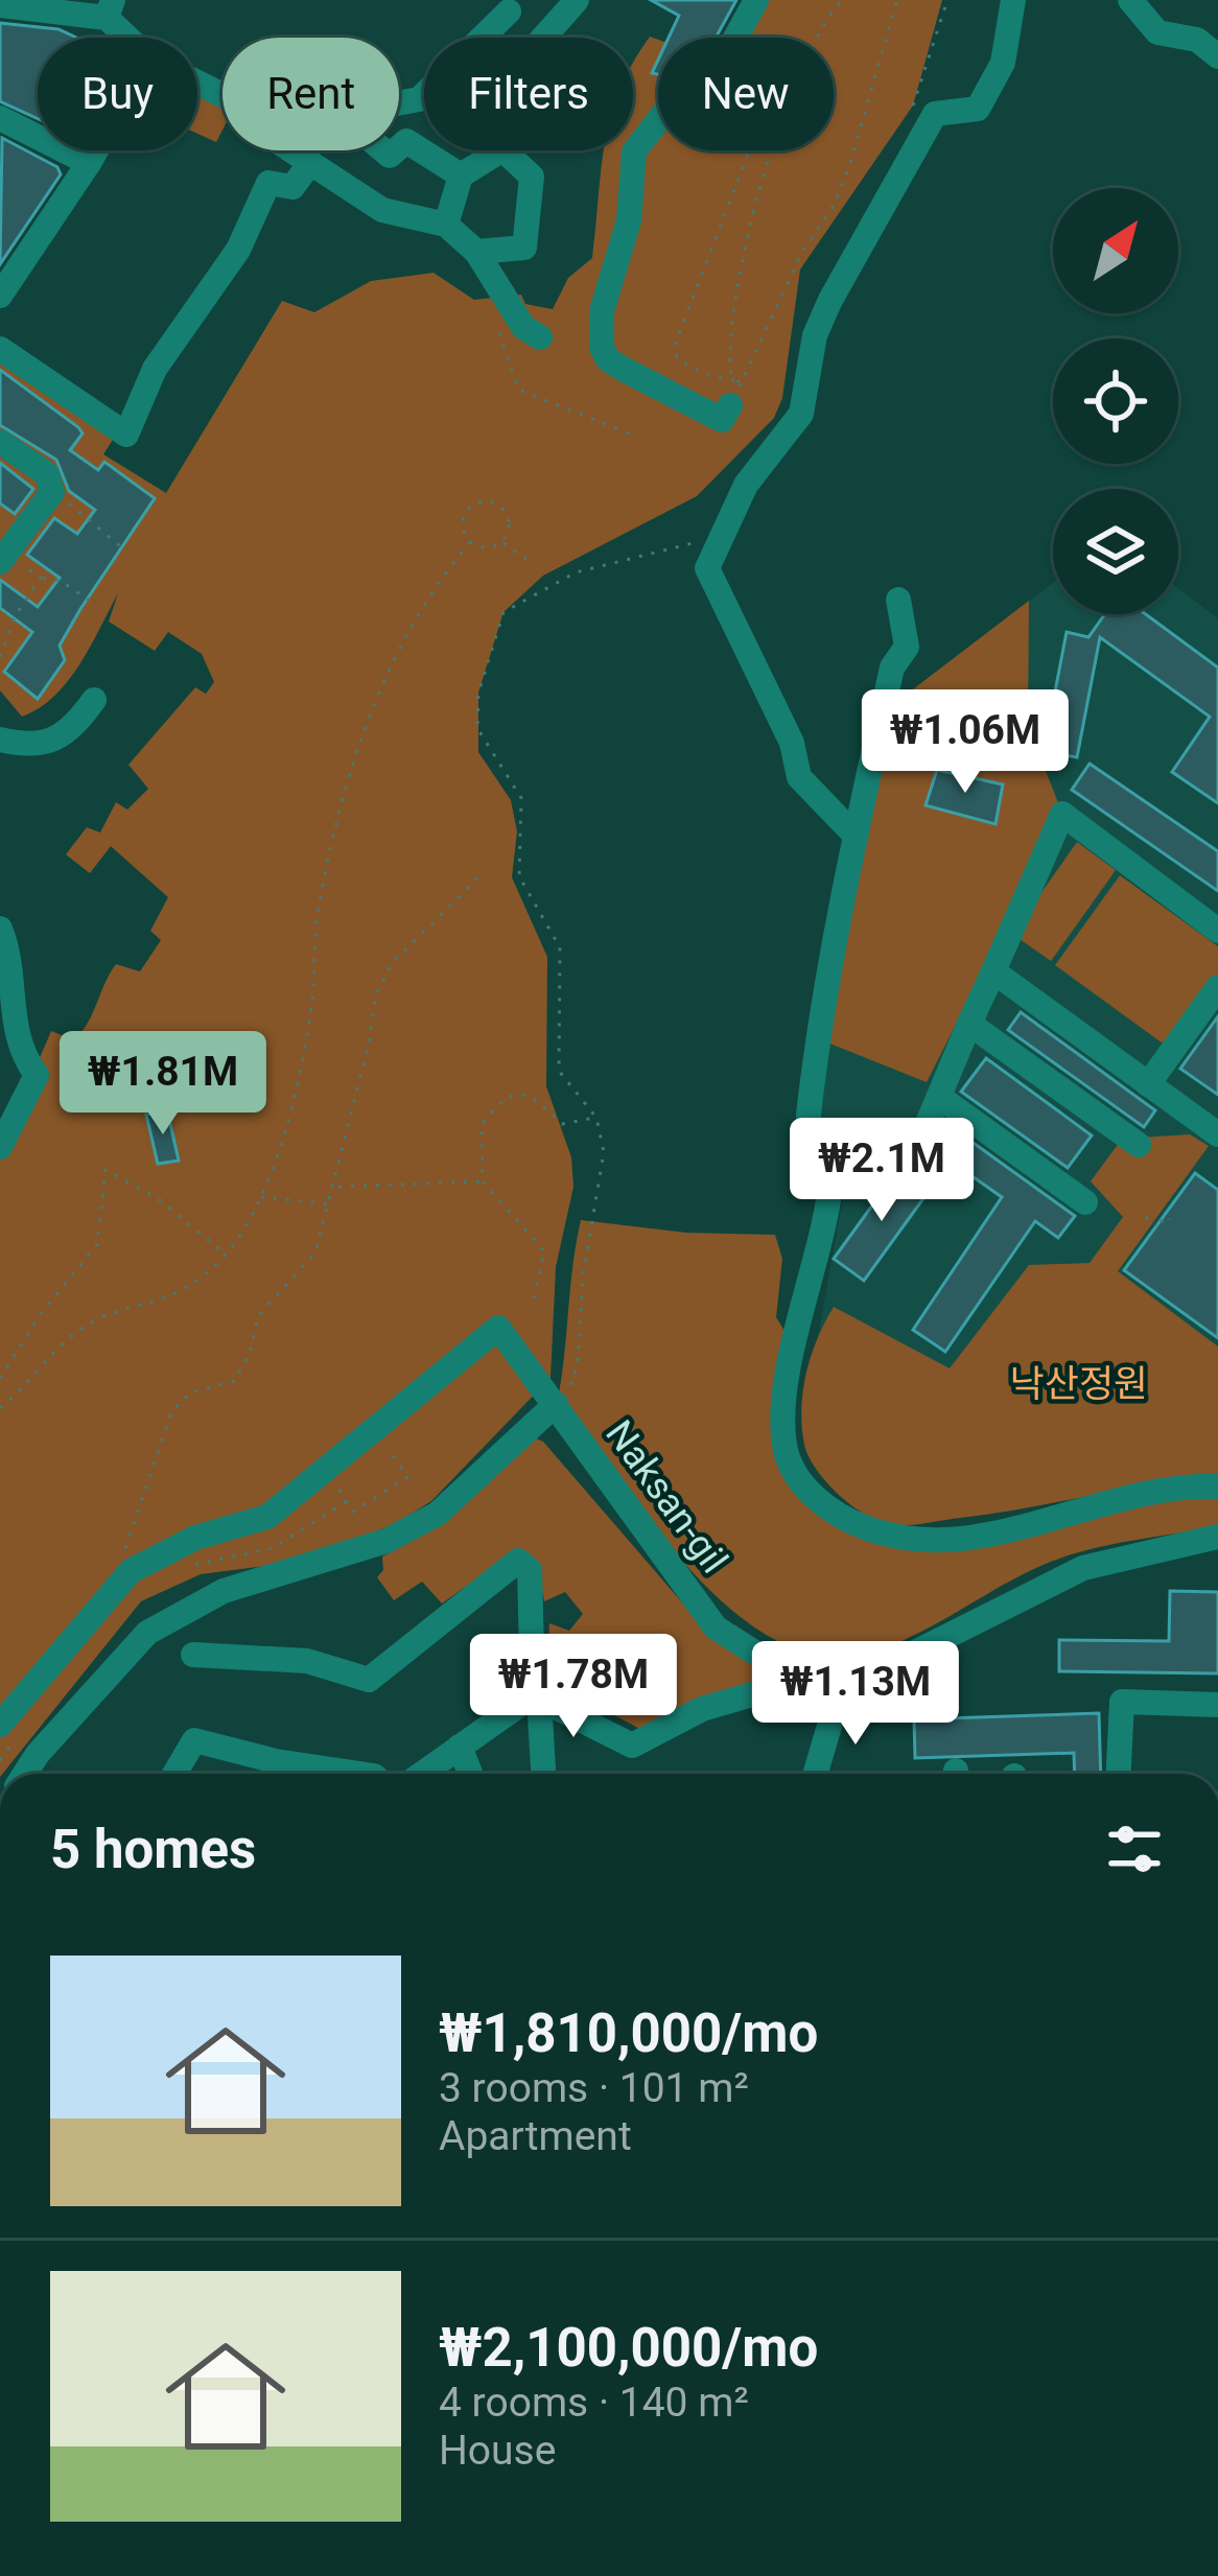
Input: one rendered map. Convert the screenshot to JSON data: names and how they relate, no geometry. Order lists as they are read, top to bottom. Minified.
{"streets":{"street":["Naksan-gil"]},"parks":["낙산정원"],"north":"top right","page":{"chip":["Buy","Rent","Filters","New"],"price":["₩1.06M","₩1.81M","₩2.1M","₩1.78M","₩1.13M"],"heading":"5 homes","list":[{"name":"₩1,810,000/mo","note":"3 rooms · 101 m² · Apartment"},{"name":"₩2,100,000/mo","note":"4 rooms · 140 m² · House"}]}}
